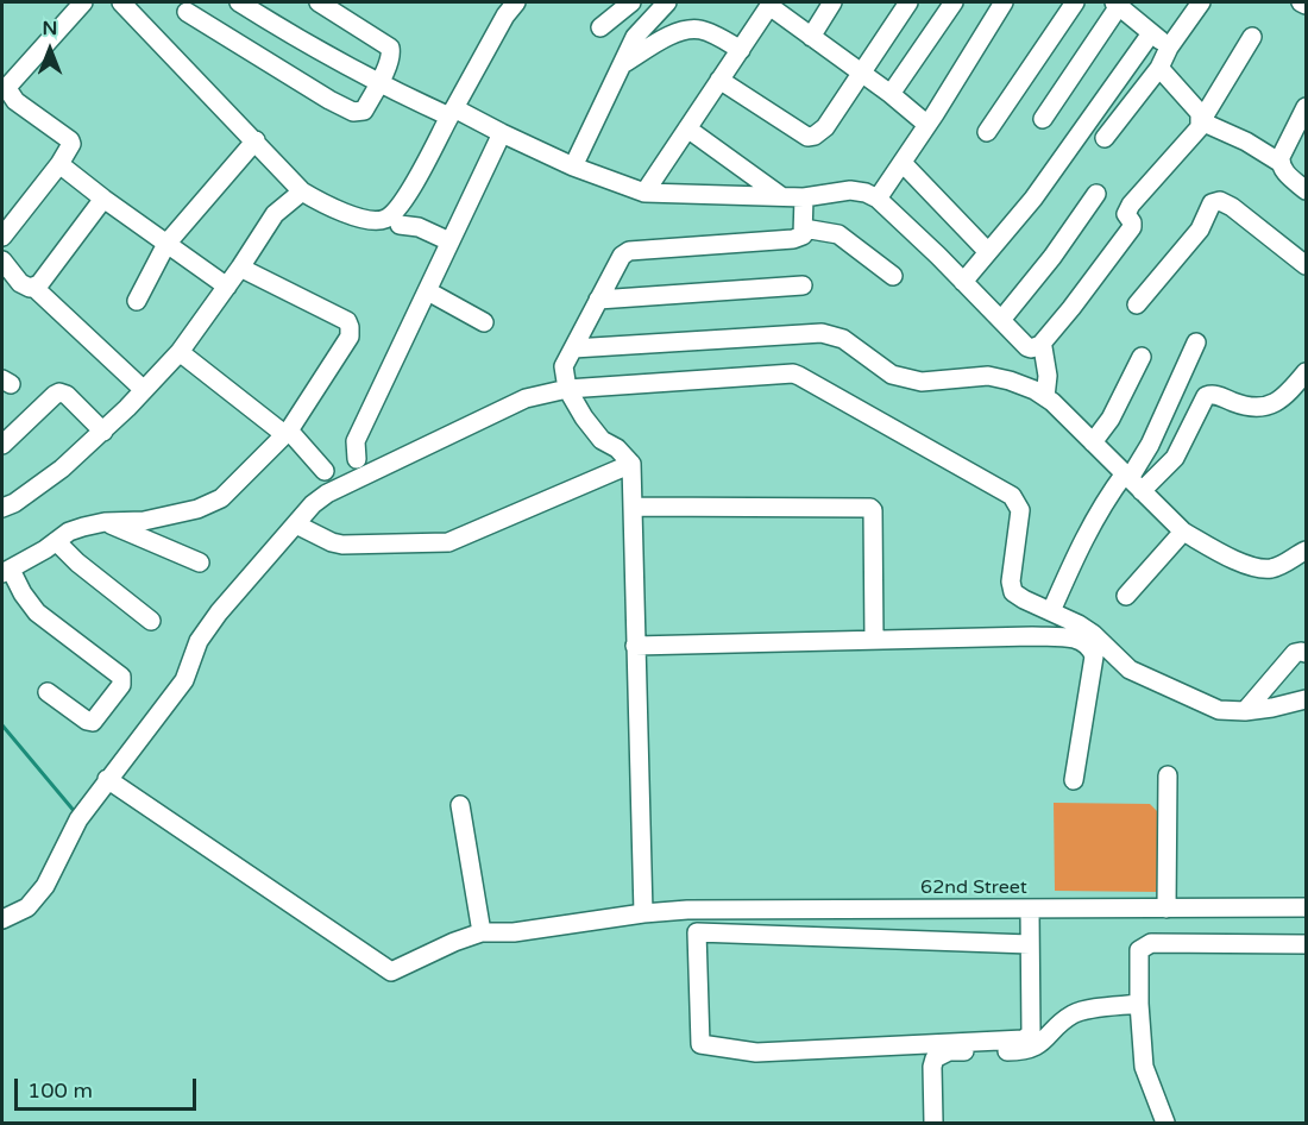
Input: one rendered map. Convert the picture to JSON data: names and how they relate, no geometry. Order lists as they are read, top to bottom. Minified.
{"streets":{"street":["62nd Street"]},"scale_bar":"100 m","north":"top"}
